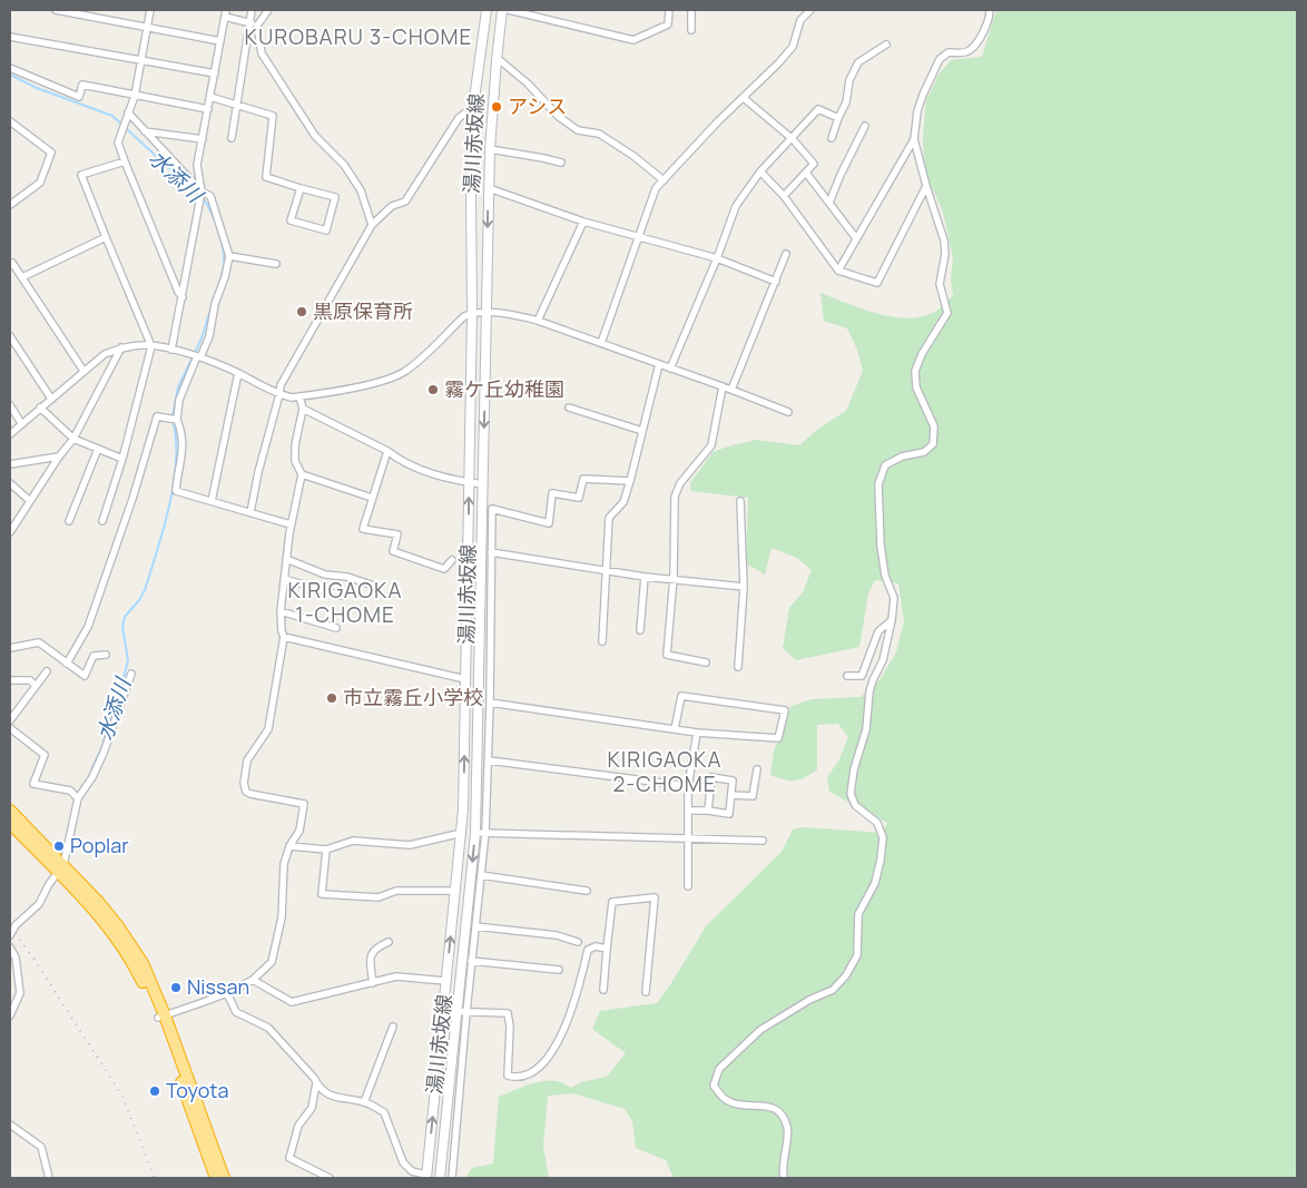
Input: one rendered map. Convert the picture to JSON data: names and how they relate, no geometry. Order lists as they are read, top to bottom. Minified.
{"streets":{"main road":["湯川赤坂線"]},"districts":["KUROBARU 3-CHOME","KIRIGAOKA 1-CHOME","KIRIGAOKA 2-CHOME"],"water":["水添川"],"places":["アシス","黒原保育所","霧ケ丘幼稚園","市立霧丘小学校","Poplar","Nissan","Toyota"]}
